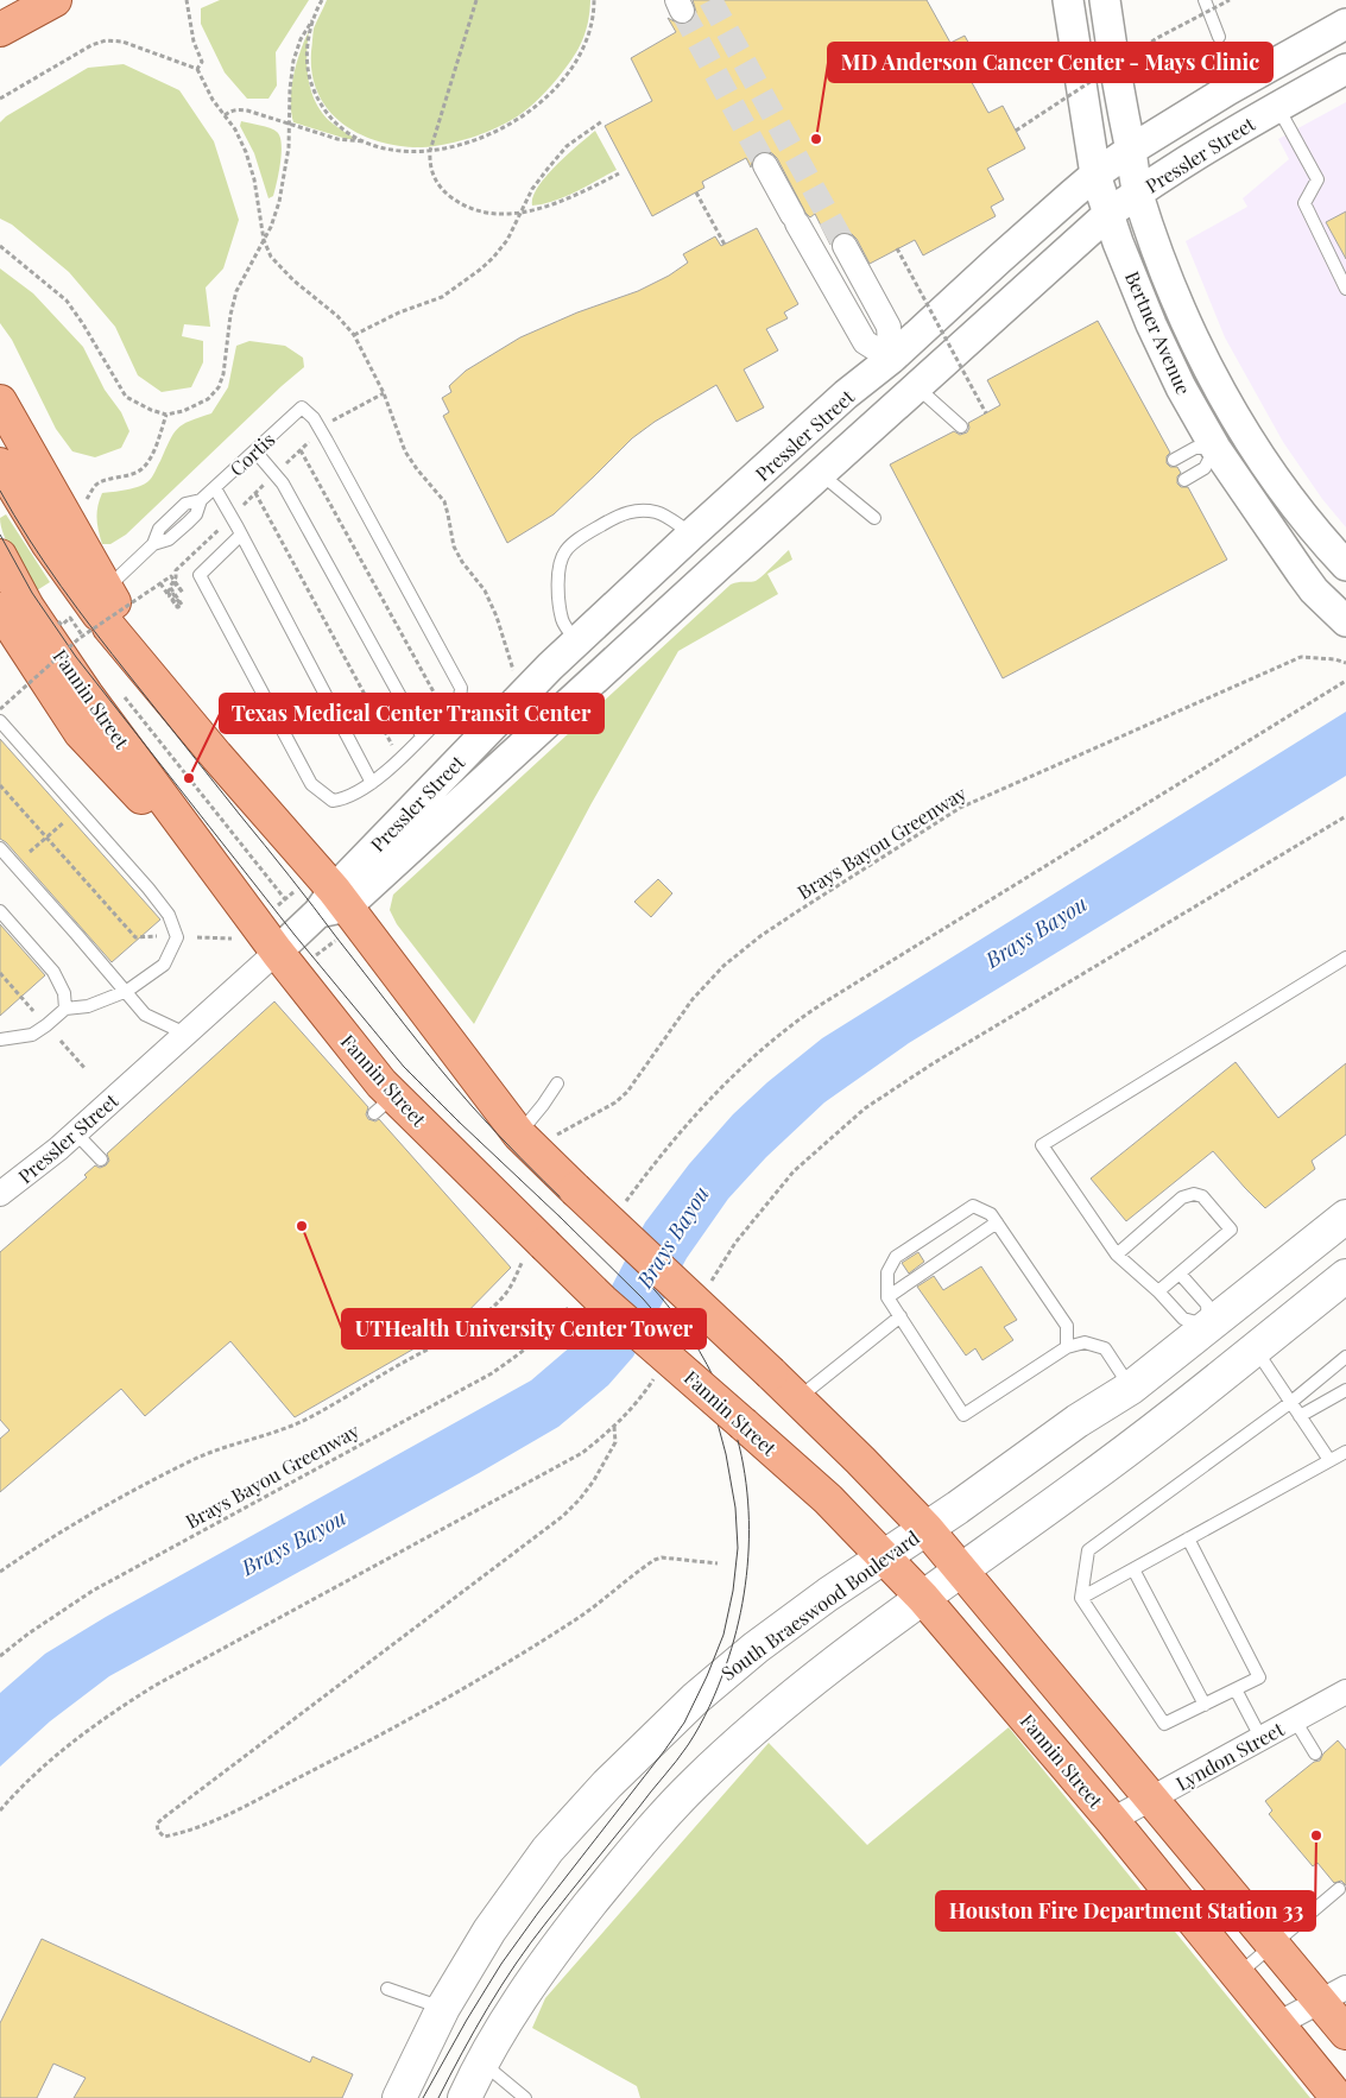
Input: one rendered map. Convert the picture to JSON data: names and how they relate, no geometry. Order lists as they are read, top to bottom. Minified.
{"streets":{"main road":["Fannin Street","South Braeswood Boulevard"],"street":["Pressler Street","Bertner Avenue","Lyndon Street"],"lane":["Cortis"],"path":["Brays Bayou Greenway"]},"crossings":[["Pressler Street","Bertner Avenue"],["Pressler Street","Fannin Street"],["Fannin Street","Brays Bayou Greenway"],["Fannin Street","South Braeswood Boulevard"],["Fannin Street","Lyndon Street"]],"water":["Brays Bayou"],"places":["MD Anderson Cancer Center - Mays Clinic","Texas Medical Center Transit Center","UTHealth University Center Tower","Houston Fire Department Station 33"]}
